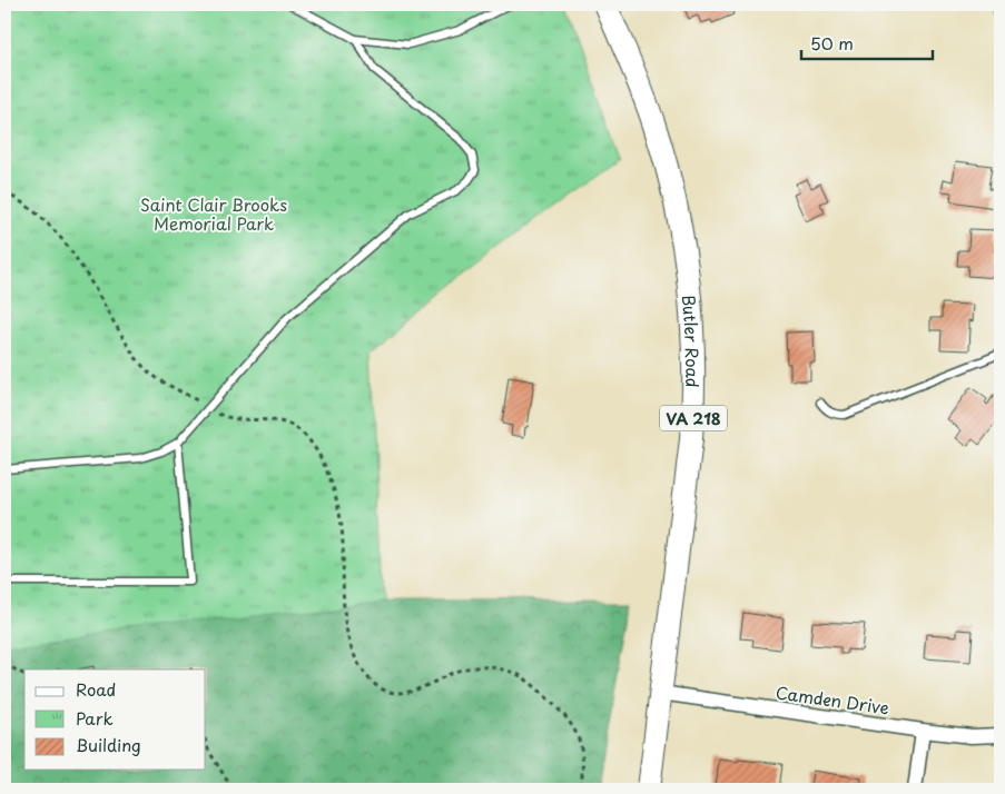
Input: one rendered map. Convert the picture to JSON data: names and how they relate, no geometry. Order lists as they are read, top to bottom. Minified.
{"streets":{"main road":["Butler Road","VA 218"],"street":["Camden Drive"]},"crossings":[["Butler Road","Camden Drive"]],"parks":["Saint Clair Brooks Memorial Park"],"legend":["Road","Park","Building"],"scale_bar":"50 m"}
